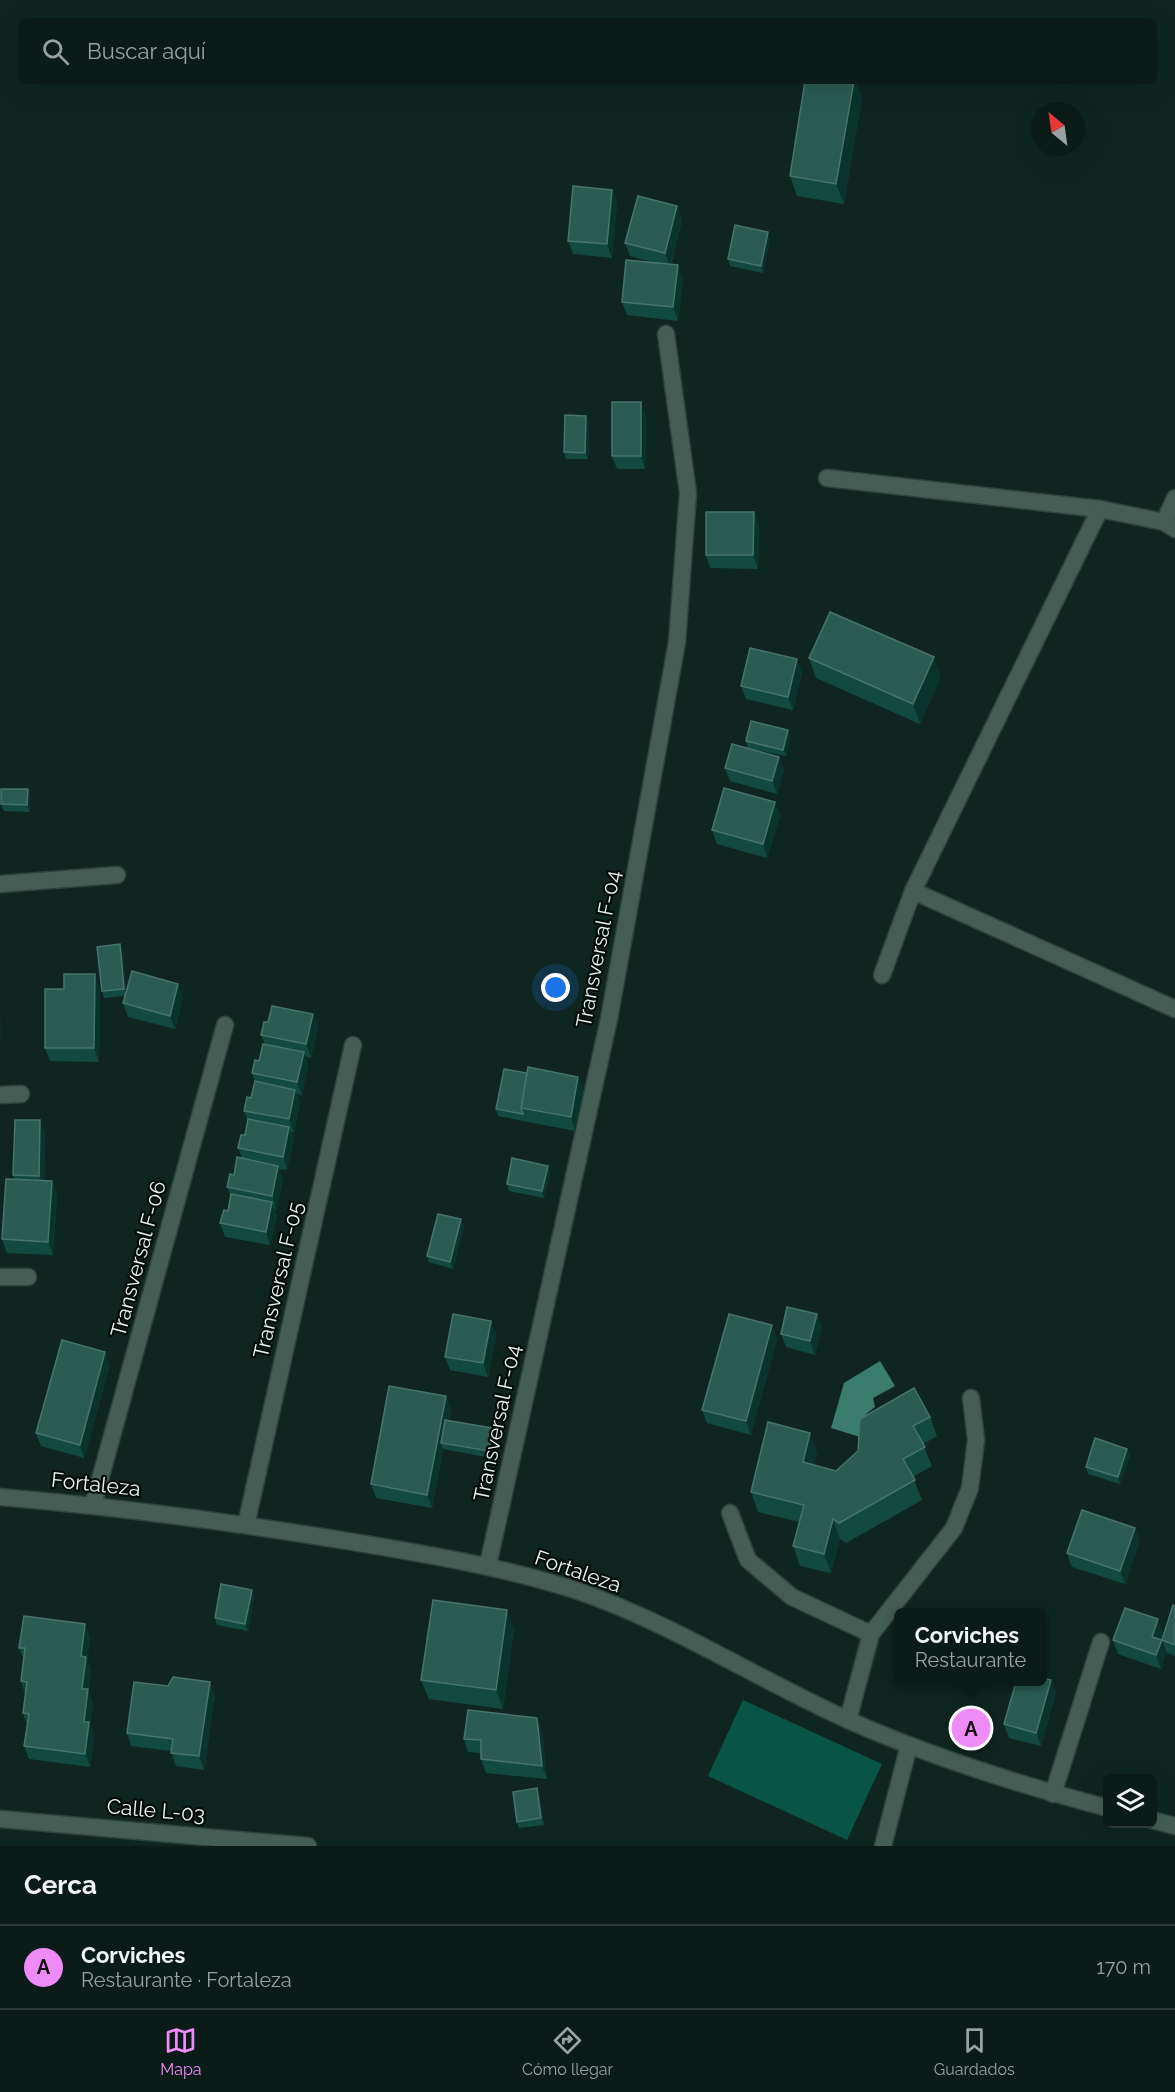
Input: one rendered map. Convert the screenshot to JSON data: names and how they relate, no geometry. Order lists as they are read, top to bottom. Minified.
{"streets":{"street":["Transversal F-04","Transversal F-06","Transversal F-05","Fortaleza","Calle L-03"]},"crossings":[["Transversal F-04","Fortaleza"],["Transversal F-06","Fortaleza"],["Transversal F-05","Fortaleza"]],"north":"top left","page":{"search":"Buscar aquí","popup":["Corviches","Restaurante"],"pins":"A","heading":"Cerca","list":[{"mark":"A","name":"Corviches","note":"Restaurante · Fortaleza","value":"170 m"}],"nav":["Mapa","Cómo llegar","Guardados"]}}
